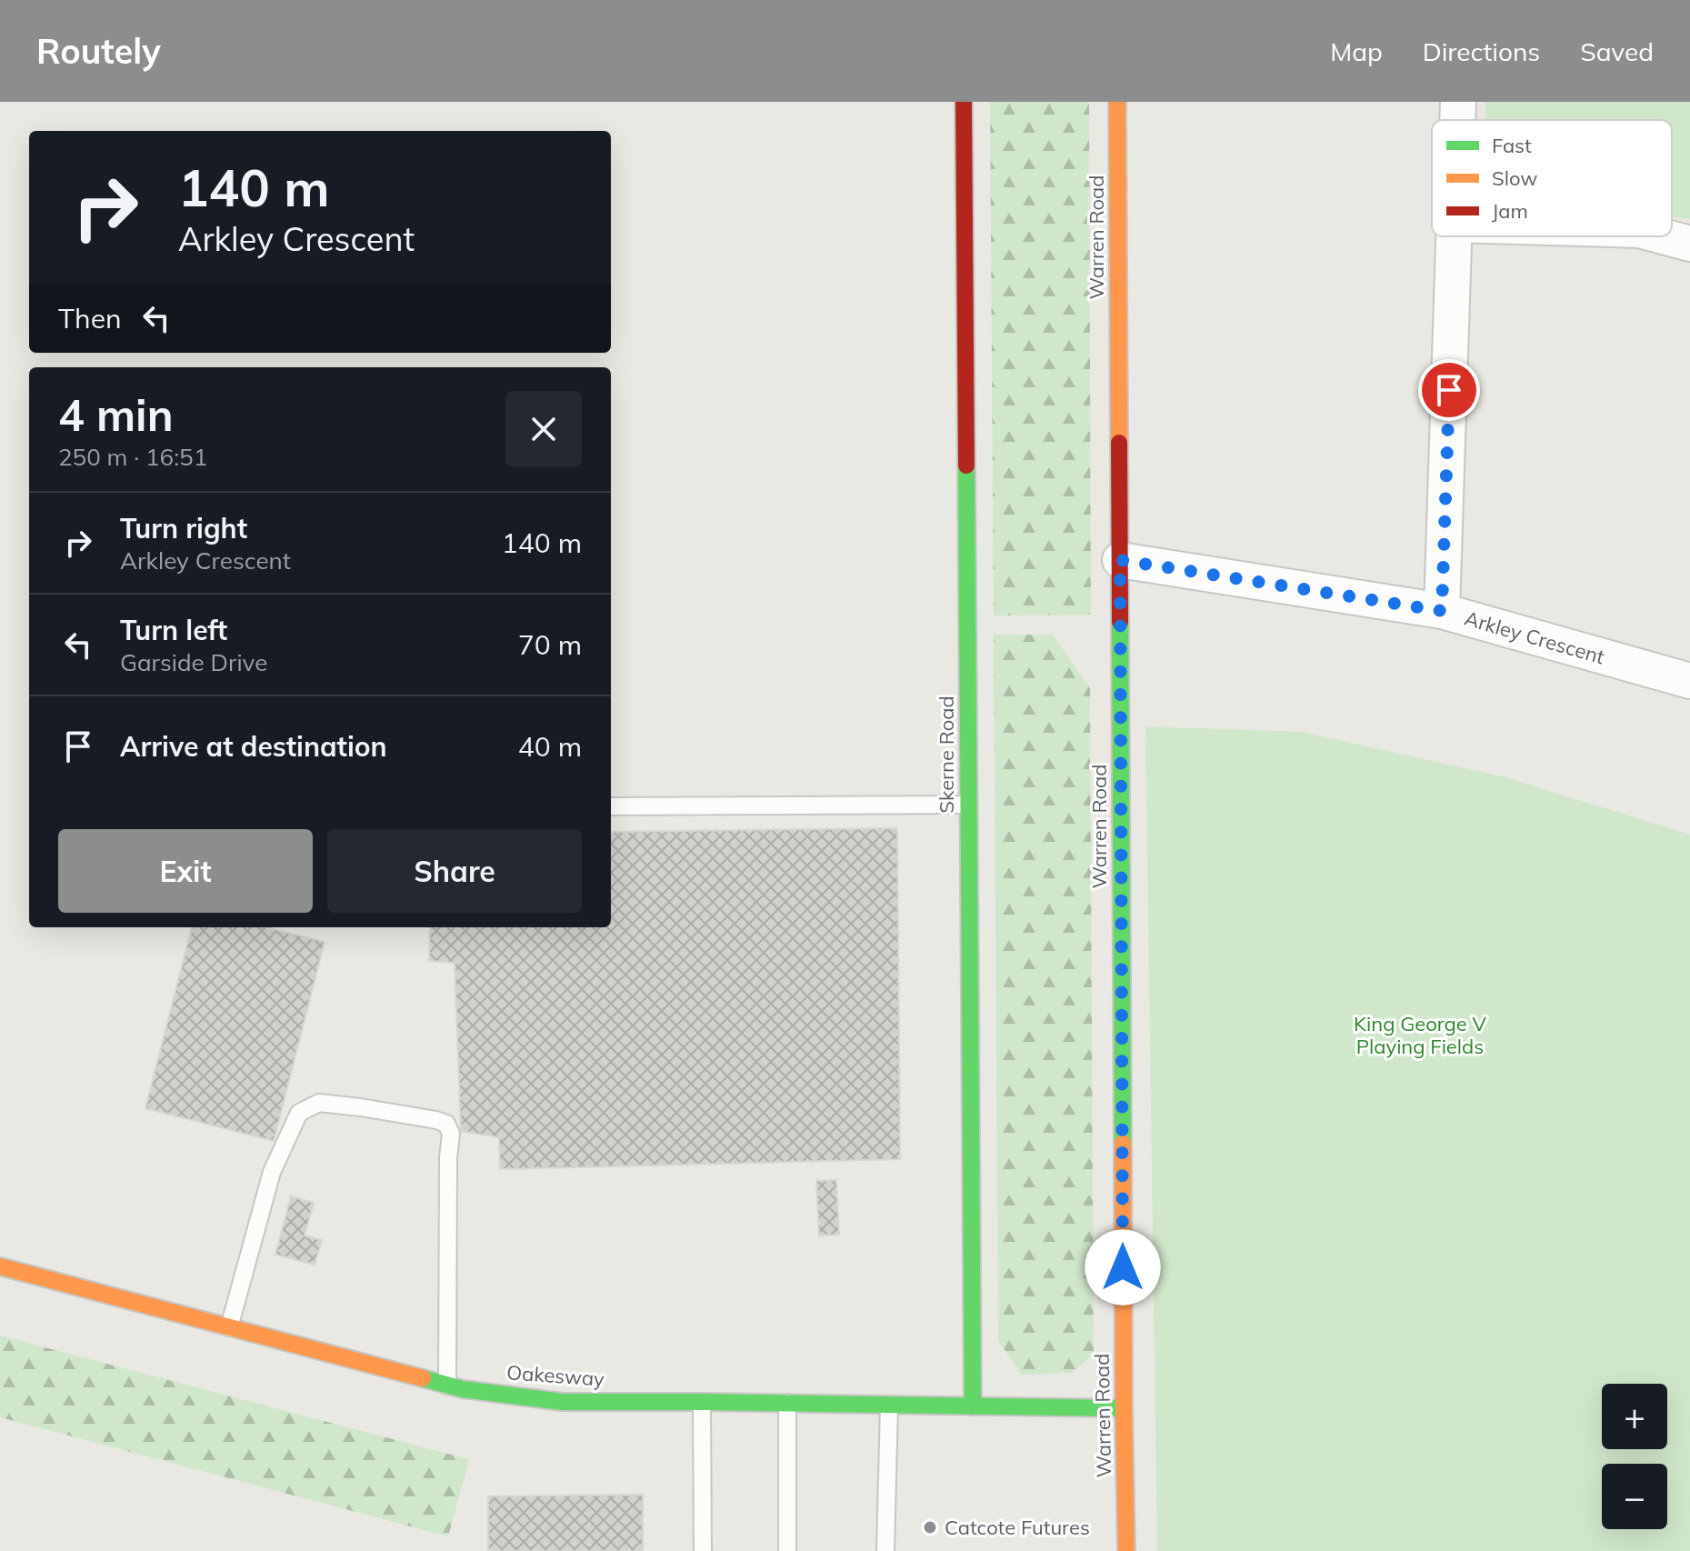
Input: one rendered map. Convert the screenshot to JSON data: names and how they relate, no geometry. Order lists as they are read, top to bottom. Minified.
{"streets":{"street":["Warren Road","Arkley Crescent","Skerne Road","Oakesway"]},"crossings":[["Warren Road","Arkley Crescent"],["Warren Road","Oakesway"],["Skerne Road","Oakesway"]],"parks":["King George V Playing Fields"],"places":["Catcote Futures"],"legend":["Fast","Slow","Jam"],"page":{"header":"Routely","nav":["Map","Directions","Saved"],"turn":["140 m","Arkley Crescent"],"then":"Then","heading":["4 min","250 m · 16:51"],"list":[{"name":"Turn right","note":"Arkley Crescent","value":"140 m"},{"name":"Turn left","note":"Garside Drive","value":"70 m"},{"name":"Arrive at destination","value":"40 m"}],"buttons":["Exit","Share"],"map_buttons":["+","−"]}}
